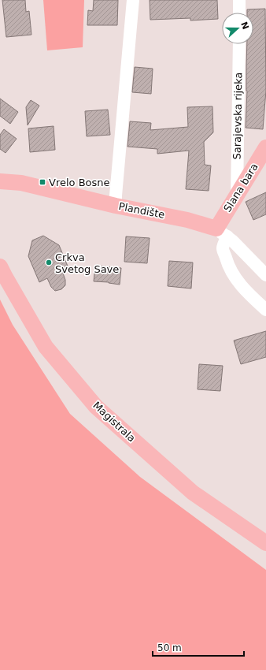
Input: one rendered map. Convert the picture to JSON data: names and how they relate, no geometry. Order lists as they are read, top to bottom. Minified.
{"streets":{"main road":["Slana bara","Plandište","Magistrala"],"street":["Sarajevska rijeka"]},"crossings":[["Sarajevska rijeka","Slana bara"],["Slana bara","Plandište"]],"places":{"transit":["Vrelo Bosne"],"other":["Crkva Svetog Save"]},"scale_bar":"50 m","north":"right"}
